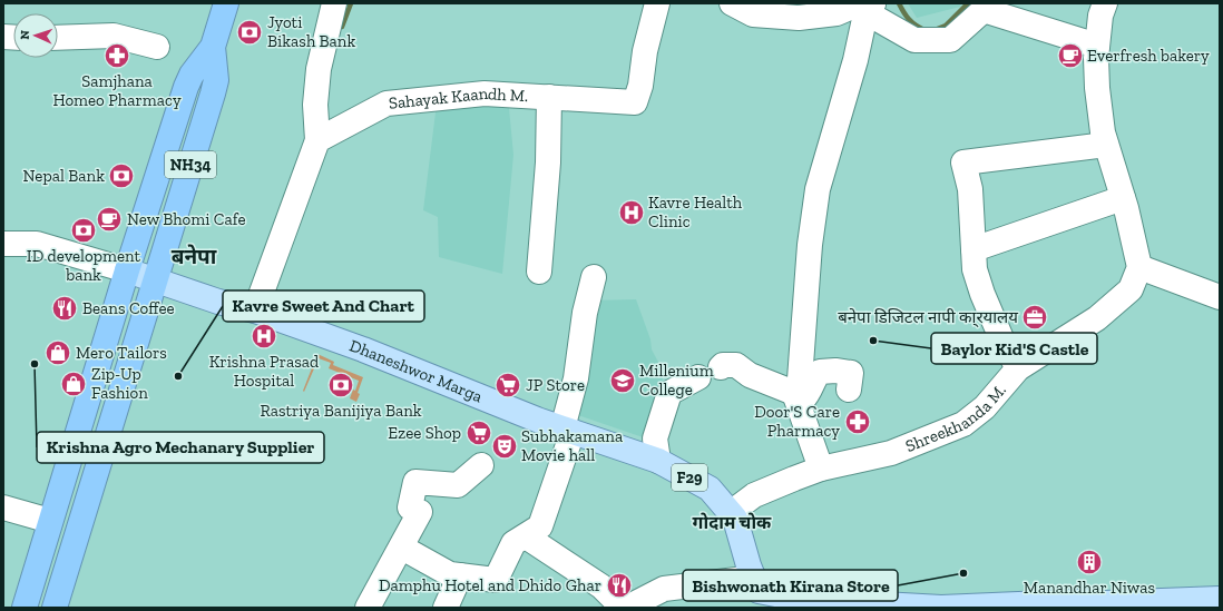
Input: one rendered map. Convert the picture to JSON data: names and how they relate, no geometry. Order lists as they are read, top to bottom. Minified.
{"streets":{"highway":["NH34"],"main road":["Dhaneshwor Marga","F29"],"street":["Sahayak Kaandh M.","Shreekhanda M."]},"crossings":[["NH34","Dhaneshwor Marga"],["Dhaneshwor Marga","Shreekhanda M."]],"districts":["बनेपा","गाेदाम चाेक"],"places":{"bank":["Jyoti Bikash Bank","Nepal Bank","ID development bank","Rastriya Banijiya Bank"],"pharmacy":["Samjhana Homeo Pharmacy","Door'S Care Pharmacy"],"cafe":["Everfresh bakery","New Bhomi Cafe"],"hospital":["Kavre Health Clinic","Krishna Prasad Hospital"],"restaurant":["Beans Coffee","Damphu Hotel and Dhido Ghar"],"office":["बनेपा डिजिटल नापी का्रयालय"],"other":["Baylor Kid'S Castle","Krishna Agro Mechanary Supplier","Kavre Sweet And Chart","Bishwonath Kirana Store"],"shop":["Mero Tailors","Zip-Up Fashion"],"school or university":["Millenium College"],"supermarket":["JP Store","Ezee Shop"],"theatre":["Subhakamana Movie hall"],"building":["Manandhar Niwas"]},"north":"left"}
